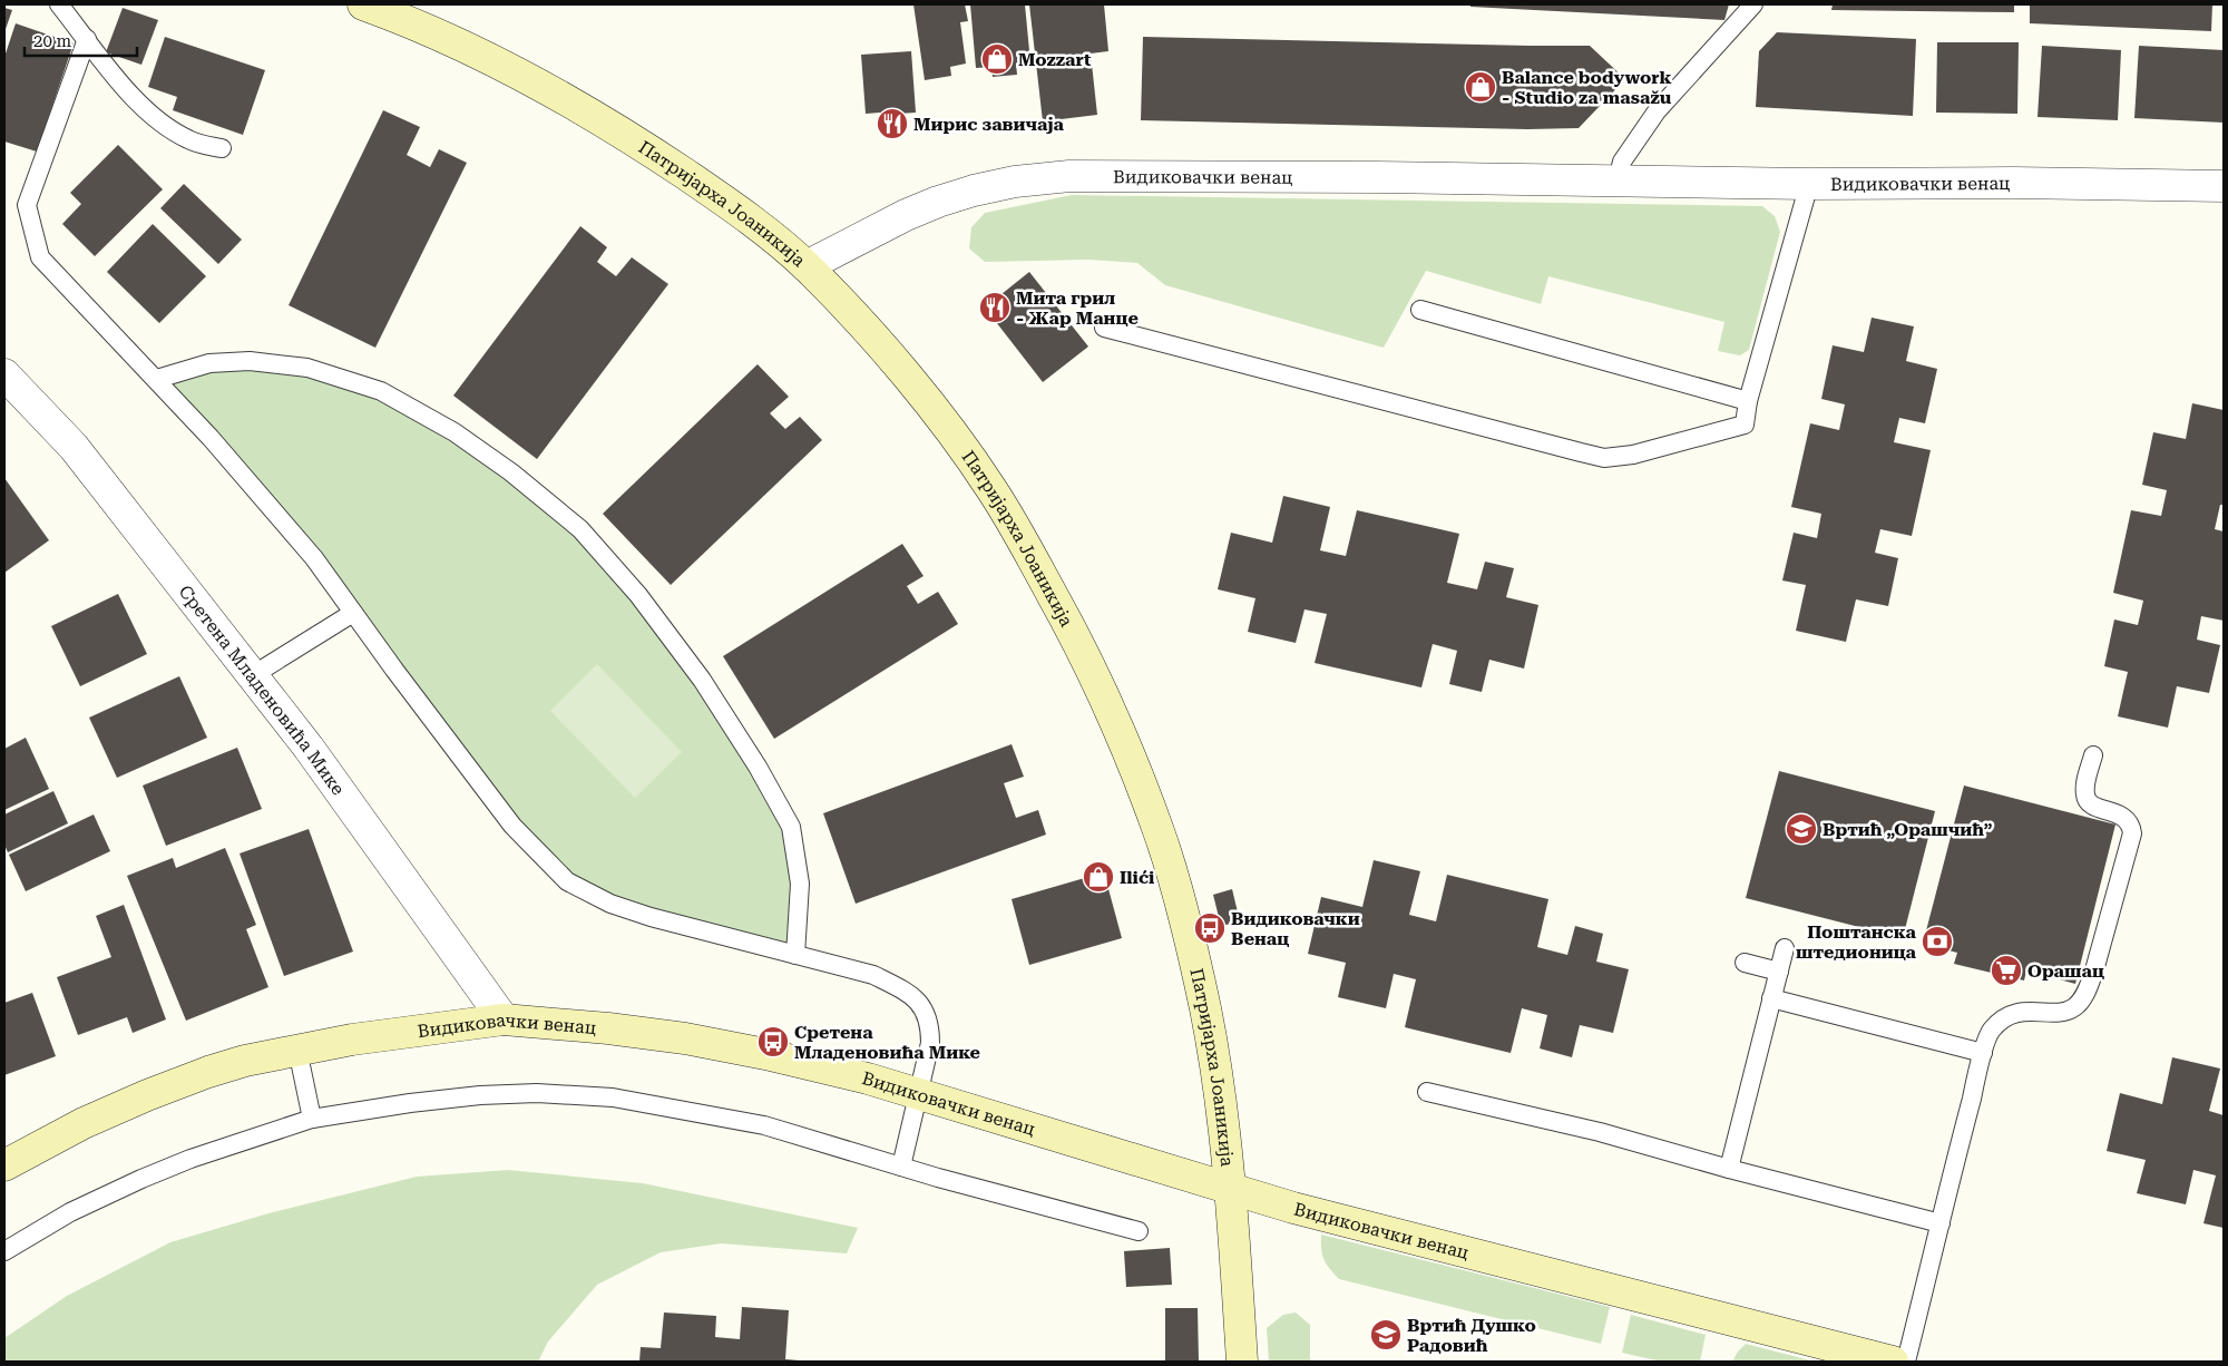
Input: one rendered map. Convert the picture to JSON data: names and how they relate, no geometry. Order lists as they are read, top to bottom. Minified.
{"streets":{"street":["Видиковачки венац","Патријарха Јоаникија","Сретена Младеновића Мике"]},"crossings":[["Видиковачки венац","Патријарха Јоаникија"],["Видиковачки венац","Сретена Младеновића Мике"]],"places":{"shop":["Mozzart","Balance bodywork - Studio za masažu","Ilići"],"restaurant":["Мирис завичаја","Мита грил - Жар Манце"],"school or university":["Вртић „Орашчић”","Вртић Душко Радовић"],"bus stop":["Видиковачки Венац","Сретена Младеновића Мике"],"bank":["Поштанска штедионица"],"supermarket":["Орашац"]},"scale_bar":"20 m"}
